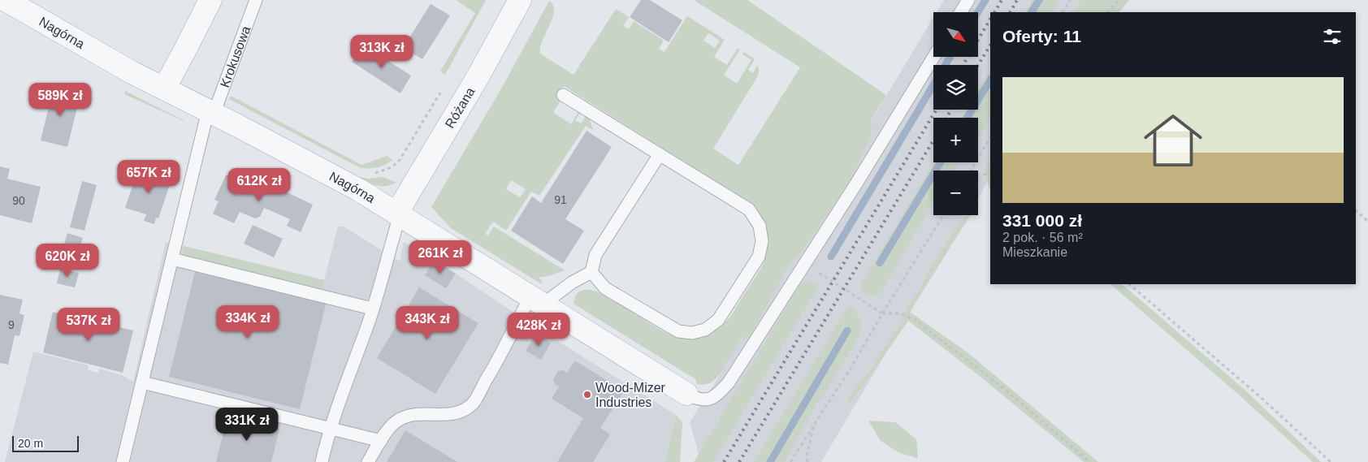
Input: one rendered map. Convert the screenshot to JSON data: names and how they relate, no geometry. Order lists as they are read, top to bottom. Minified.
{"streets":{"street":["Nagórna","Różana"],"lane":["Krokusowa"]},"crossings":[["Nagórna","Krokusowa"],["Nagórna","Różana"]],"places":["Wood-Mizer Industries"],"house_numbers":["91","90","9"],"scale_bar":"20 m","north":"bottom right","page":{"map_buttons":["+","−"],"heading":"Oferty: 11","price":["313K zł","589K zł","657K zł","612K zł","261K zł","620K zł","334K zł","343K zł","537K zł","428K zł","331K zł"],"list":[{"name":"331 000 zł","note":"2 pok. · 56 m² · Mieszkanie"}],"scale":"20 m"}}
